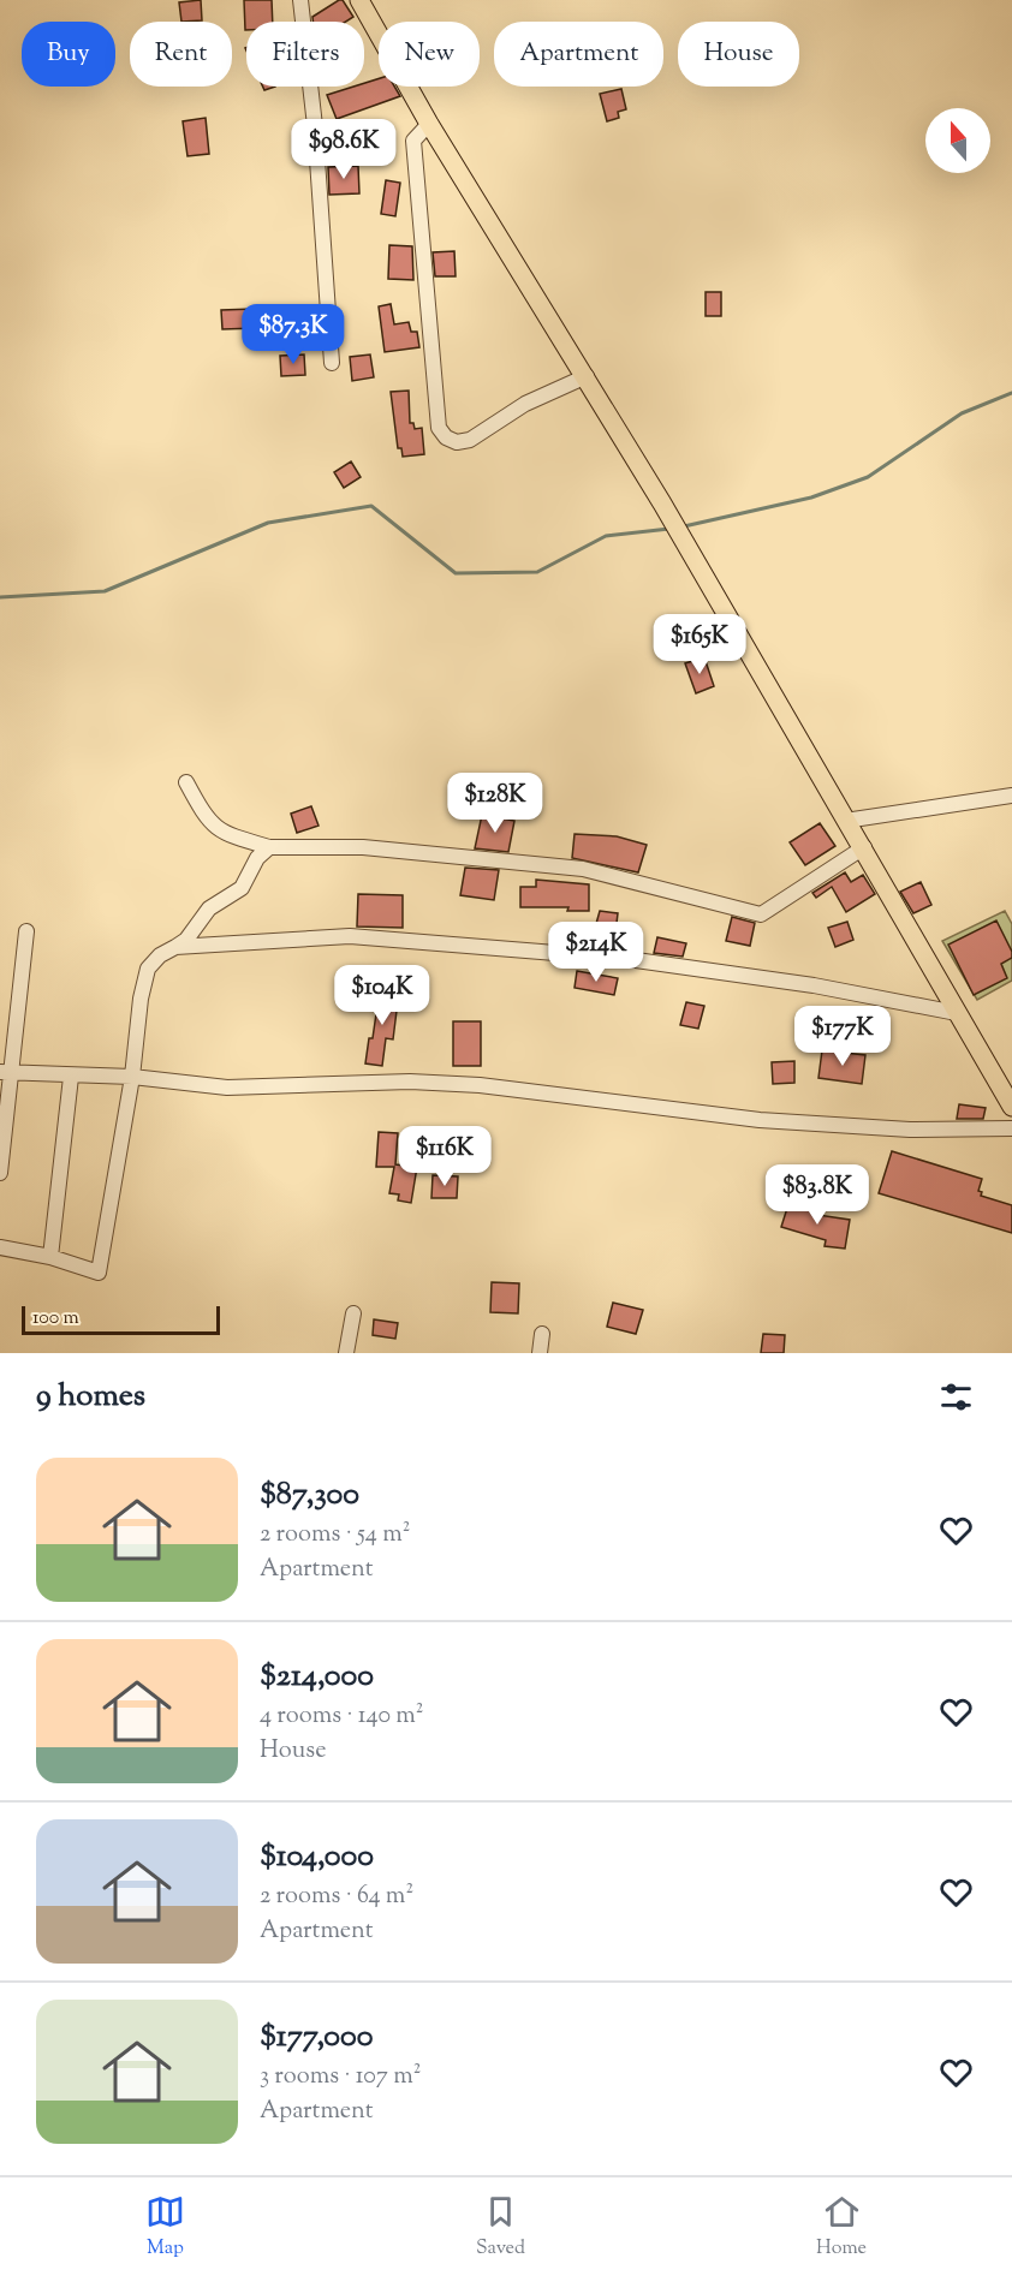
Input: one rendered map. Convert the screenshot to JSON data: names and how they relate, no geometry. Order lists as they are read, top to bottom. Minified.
{"scale_bar":"100 m","north":"top","page":{"chip":["Buy","Rent","Filters","New","Apartment","House"],"price":["$98.6K","$87.3K","$165K","$128K","$214K","$104K","$177K","$116K","$83.8K"],"scale":"100 m","heading":"9 homes","list":[{"name":"$87,300","note":"2 rooms · 54 m² · Apartment"},{"name":"$214,000","note":"4 rooms · 140 m² · House"},{"name":"$104,000","note":"2 rooms · 64 m² · Apartment"},{"name":"$177,000","note":"3 rooms · 107 m² · Apartment"}],"tabs":["Map","Saved","Home"]}}
